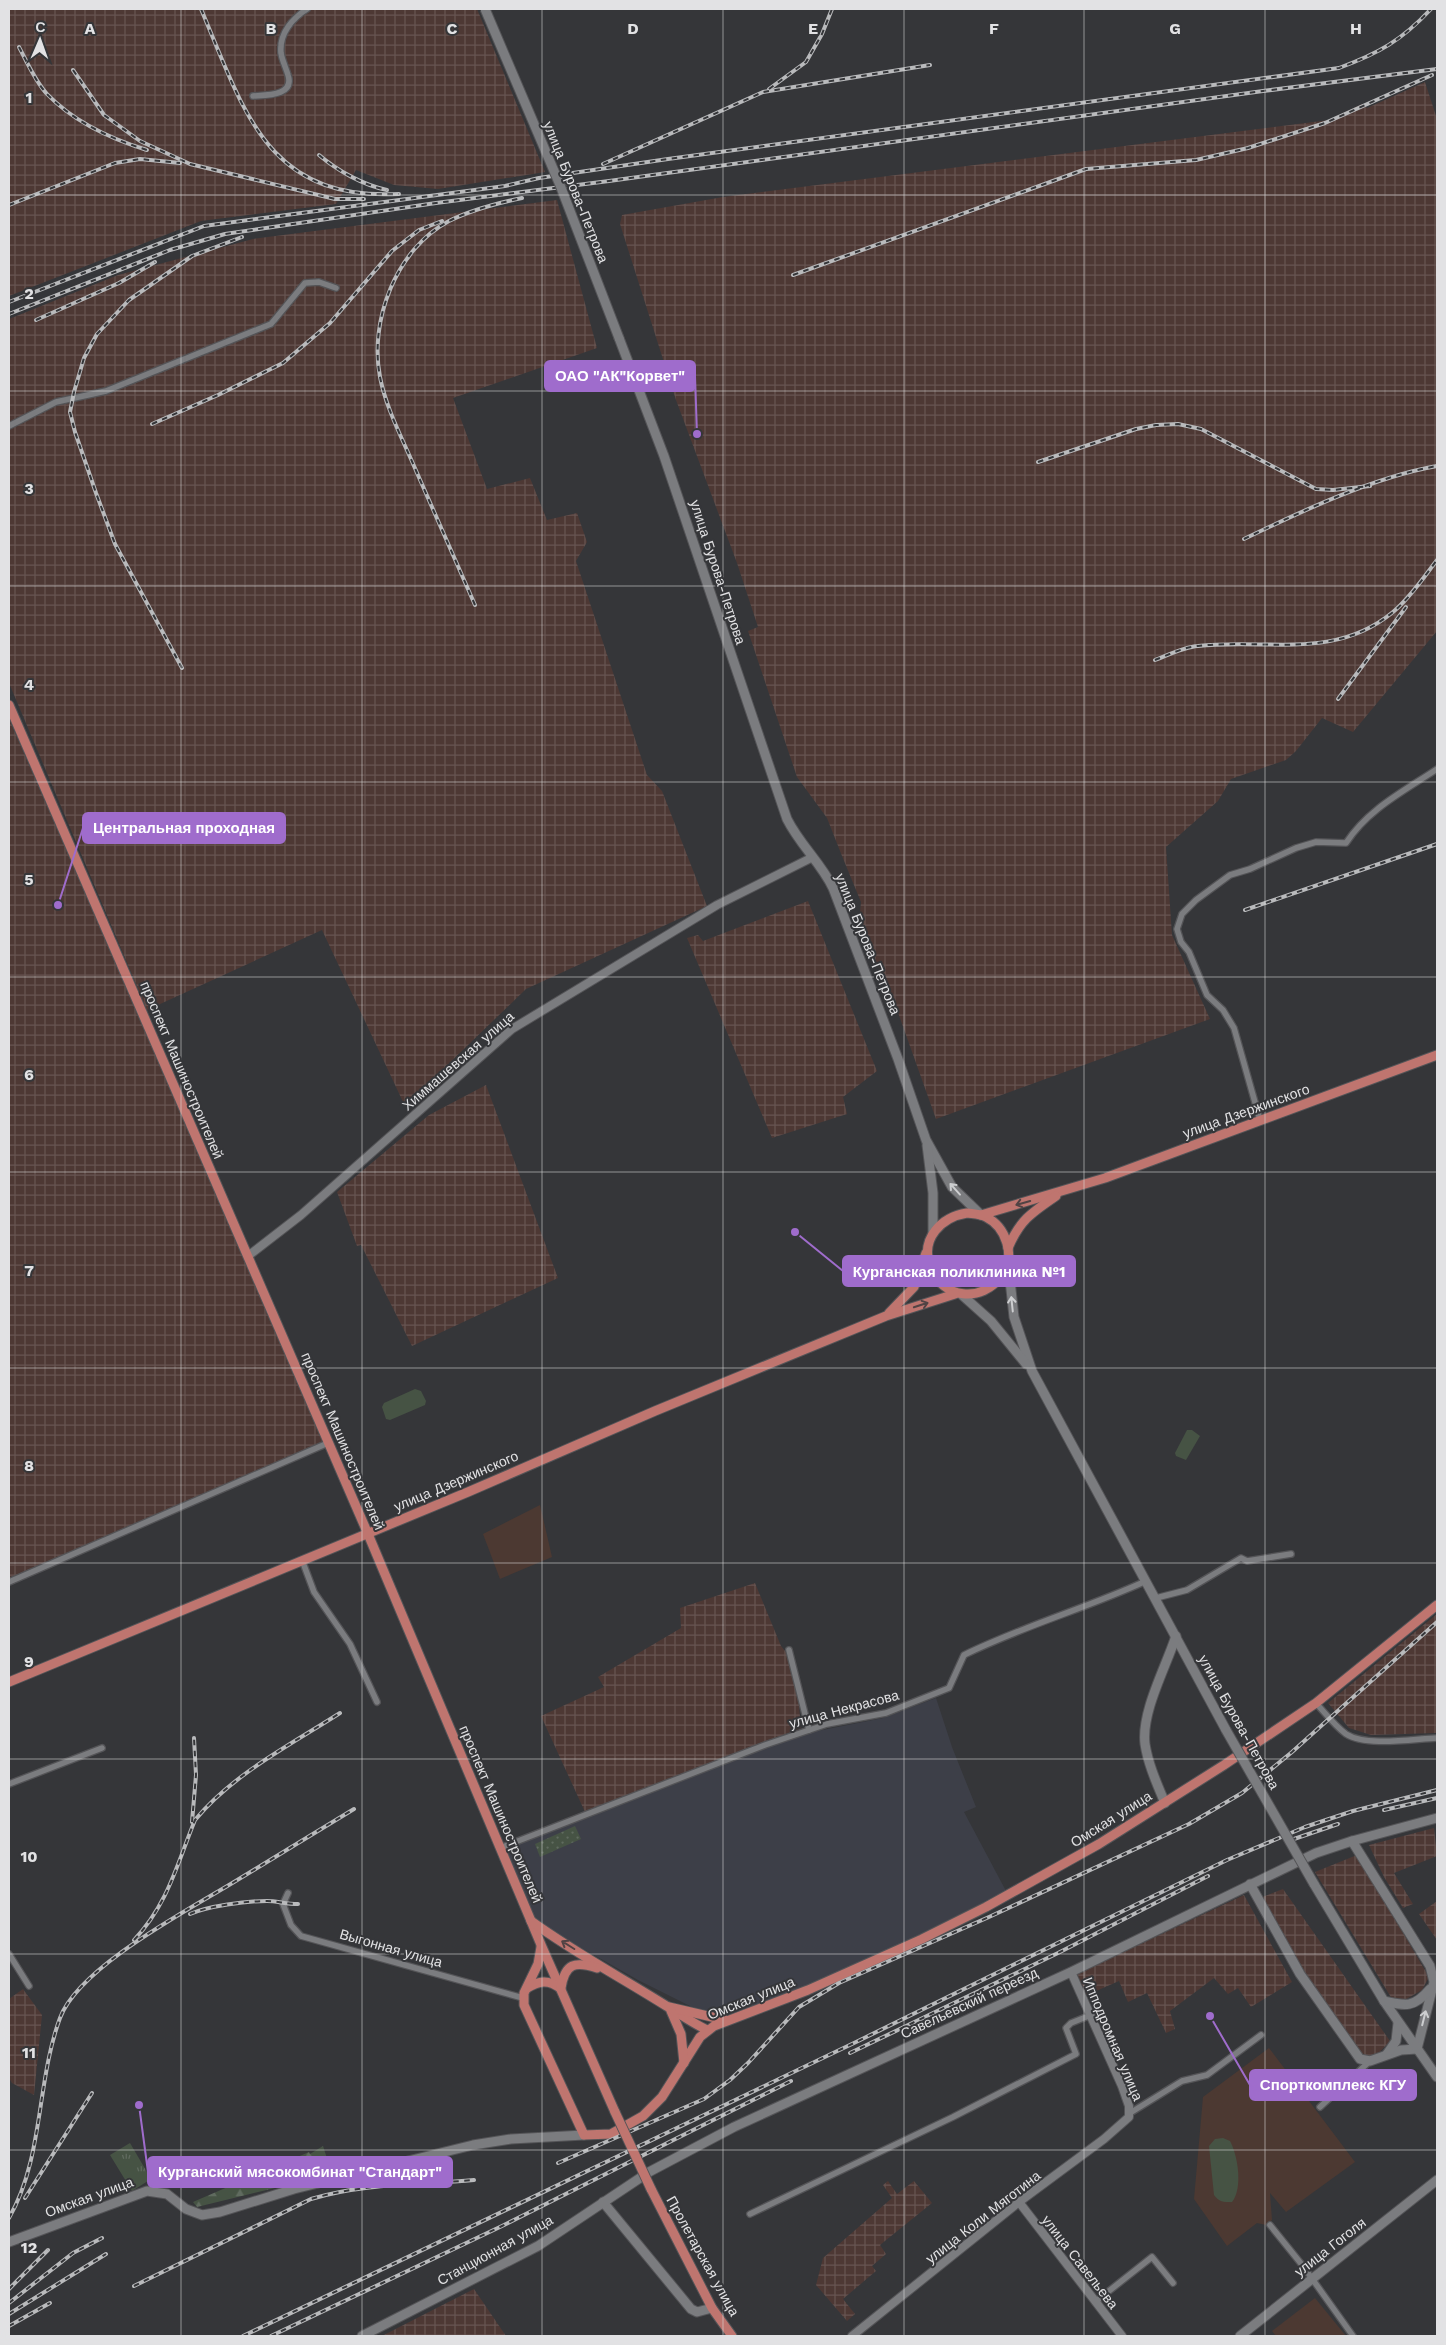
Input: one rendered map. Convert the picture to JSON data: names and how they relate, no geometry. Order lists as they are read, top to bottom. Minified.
{"streets":{"main road":["улица Бурова-Петрова","проспект Машиностроителей","улица Дзержинского","Омская улица","Савельевский переезд","улица Гоголя","Станционная улица","Пролетарская улица"],"street":["Химмашевская улица","улица Некрасова","Выгонная улица","Ипподромная улица","улица Коли Мяготина","улица Савельева"]},"crossings":[["улица Бурова-Петрова","Химмашевская улица"],["улица Бурова-Петрова","улица Дзержинского"],["улица Бурова-Петрова","улица Некрасова"],["Химмашевская улица","проспект Машиностроителей"],["проспект Машиностроителей","улица Дзержинского"],["проспект Машиностроителей","улица Некрасова"],["проспект Машиностроителей","Пролетарская улица"],["Савельевский переезд","Ипподромная улица"],["Савельевский переезд","Станционная улица"],["Ипподромная улица","улица Коли Мяготина"],["улица Коли Мяготина","улица Савельева"]],"places":["ОАО \"АК\"Корвет\"","Центральная проходная","Курганская поликлиника №1","Спорткомплекс КГУ","Курганский мясокомбинат \"Стандарт\""],"north":"top","grid":{"columns":["A","B","C","D","E","F","G","H"],"rows":["1","2","3","4","5","6","7","8","9","10","11","12"]}}
